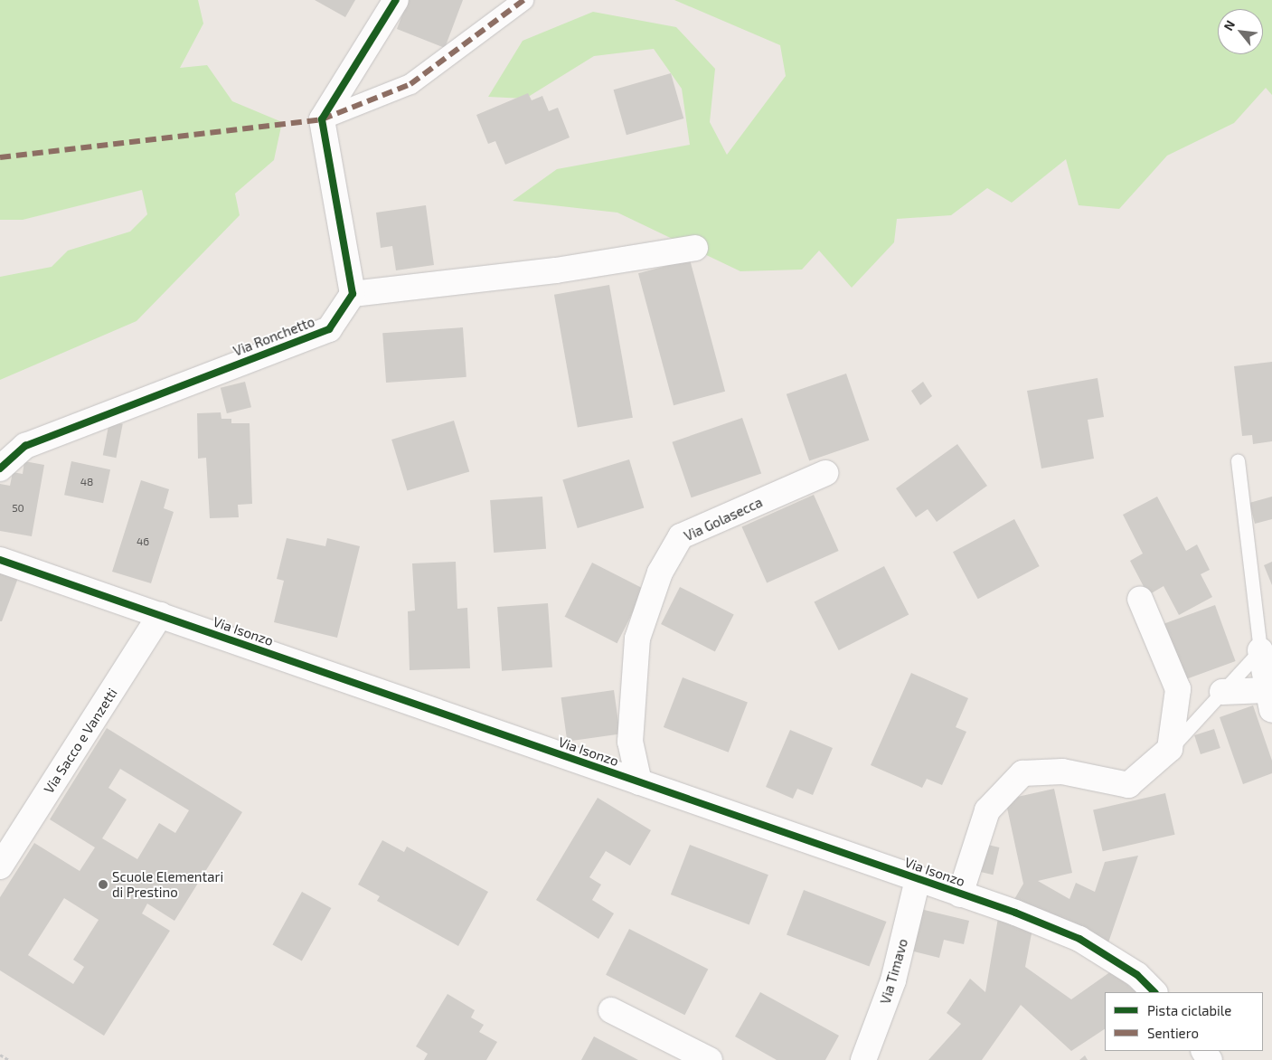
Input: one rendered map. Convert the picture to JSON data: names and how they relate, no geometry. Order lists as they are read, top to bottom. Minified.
{"streets":{"street":["Via Ronchetto","Via Golasecca","Via Isonzo","Via Sacco e Vanzetti","Via Timavo"]},"crossings":[["Via Golasecca","Via Isonzo"],["Via Isonzo","Via Sacco e Vanzetti"],["Via Isonzo","Via Timavo"]],"places":["Scuole Elementari di Prestino"],"house_numbers":["48","50","46"],"legend":["Pista ciclabile","Sentiero"],"north":"top left"}
